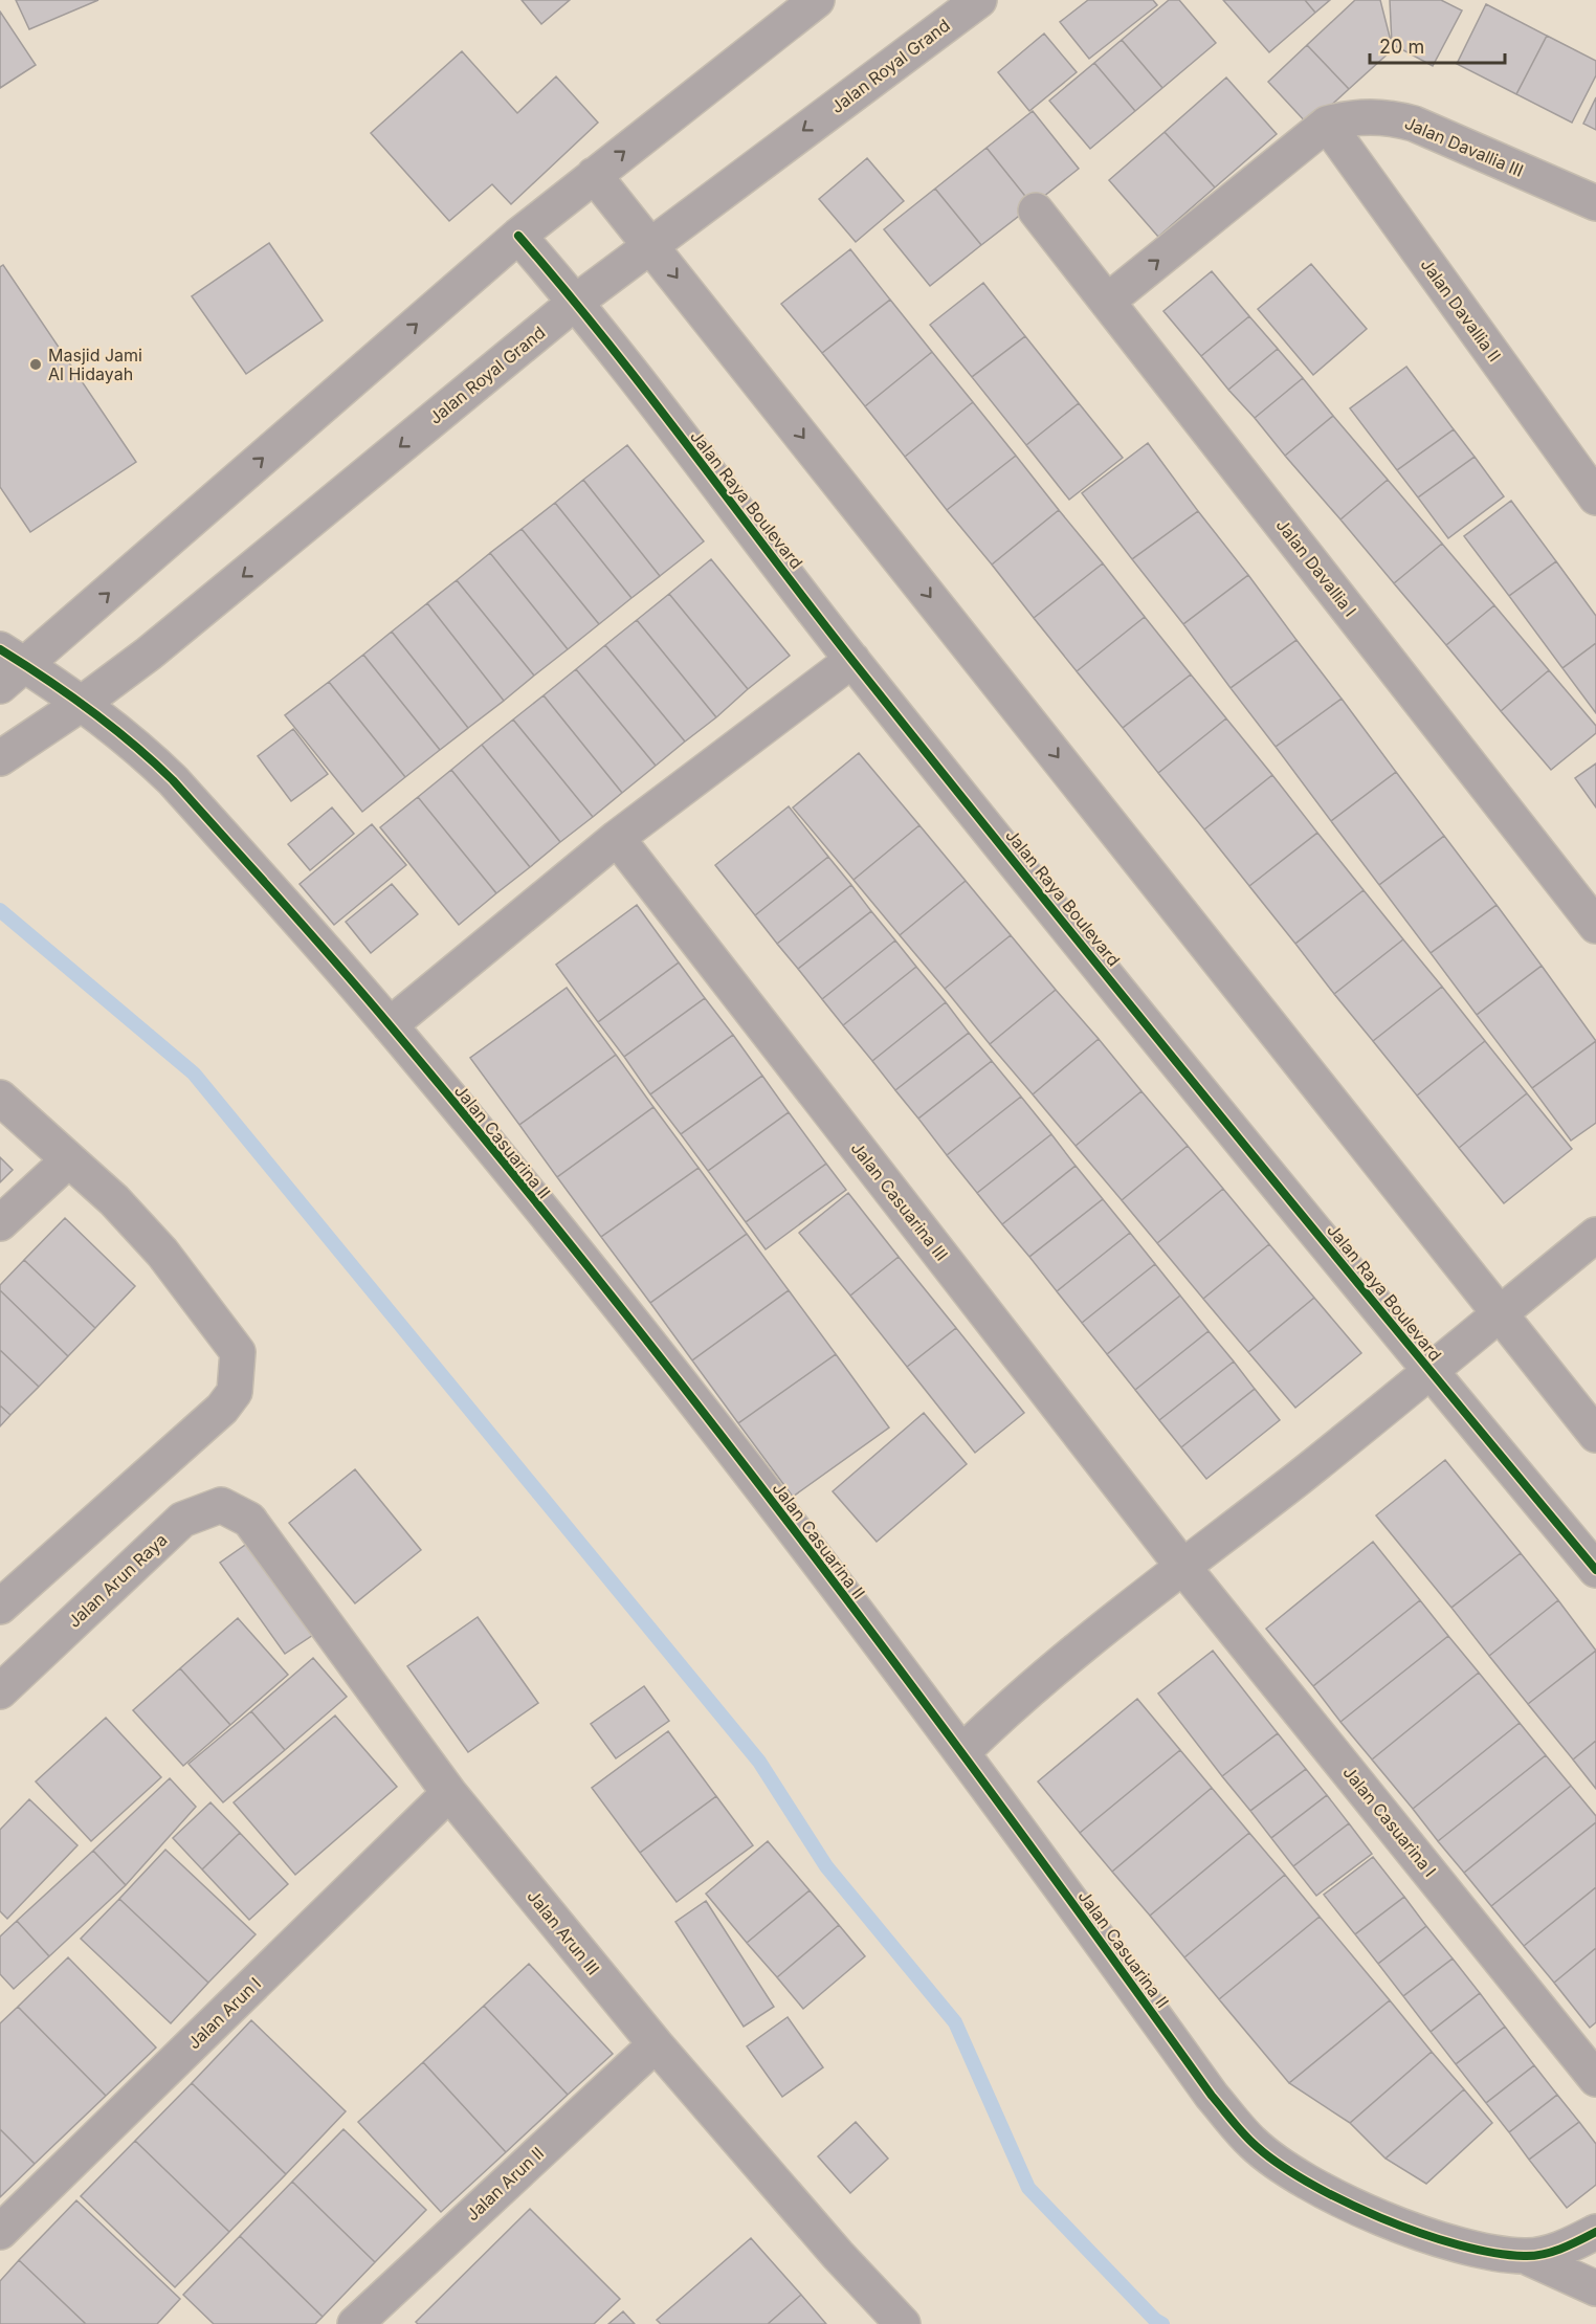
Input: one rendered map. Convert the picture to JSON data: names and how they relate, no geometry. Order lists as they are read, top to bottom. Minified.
{"streets":{"street":["Jalan Royal Grand","Jalan Davallia III","Jalan Davallia II","Jalan Raya Boulevard","Jalan Davallia I","Jalan Casuarina II","Jalan Casuarina III","Jalan Arun Raya","Jalan Casuarina I","Jalan Arun III","Jalan Arun I","Jalan Arun II"]},"crossings":[["Jalan Royal Grand","Jalan Raya Boulevard"],["Jalan Royal Grand","Jalan Casuarina II"],["Jalan Davallia III","Jalan Davallia II"],["Jalan Casuarina III","Jalan Casuarina I"],["Jalan Arun Raya","Jalan Arun III"],["Jalan Arun III","Jalan Arun I"],["Jalan Arun III","Jalan Arun II"]],"places":["Masjid Jami Al Hidayah"],"scale_bar":"20 m"}
